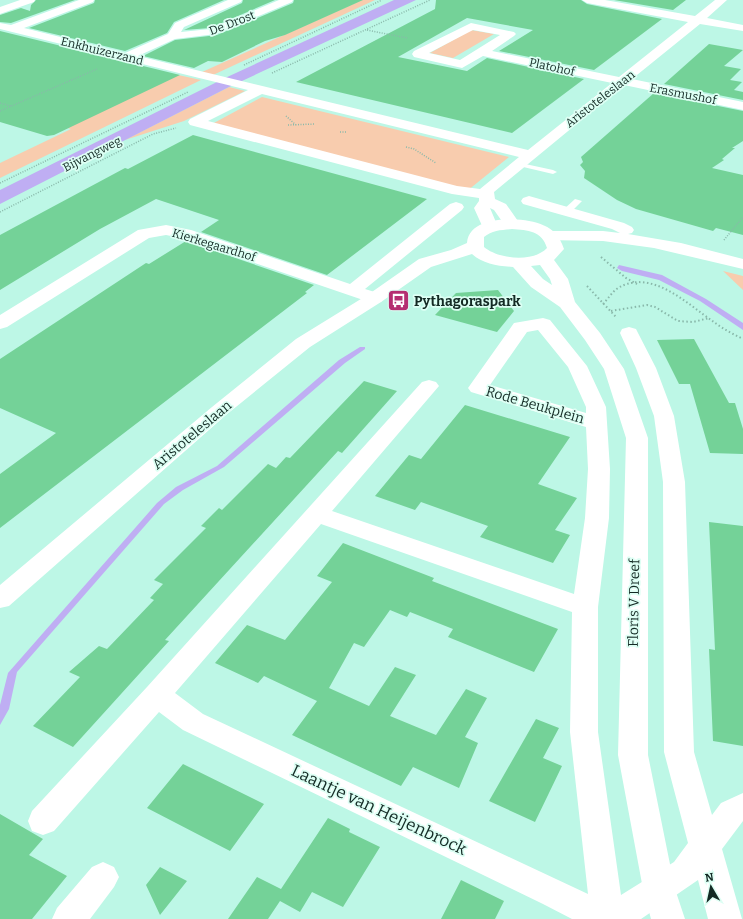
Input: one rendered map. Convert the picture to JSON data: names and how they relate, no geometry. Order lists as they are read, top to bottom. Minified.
{"streets":{"street":["De Drost","Enkhuizerzand","Platohof","Erasmushof","Aristoteleslaan","Kierkegaardhof","Rode Beukplein","Floris V Dreef","Laantje van Heijenbrock"],"path":["Bijvangweg"]},"crossings":[["De Drost","Enkhuizerzand"],["Platohof","Erasmushof"],["Platohof","Aristoteleslaan"],["Erasmushof","Aristoteleslaan"],["Aristoteleslaan","Kierkegaardhof"]],"places":{"bus stop":["Pythagoraspark"]},"north":"top"}
